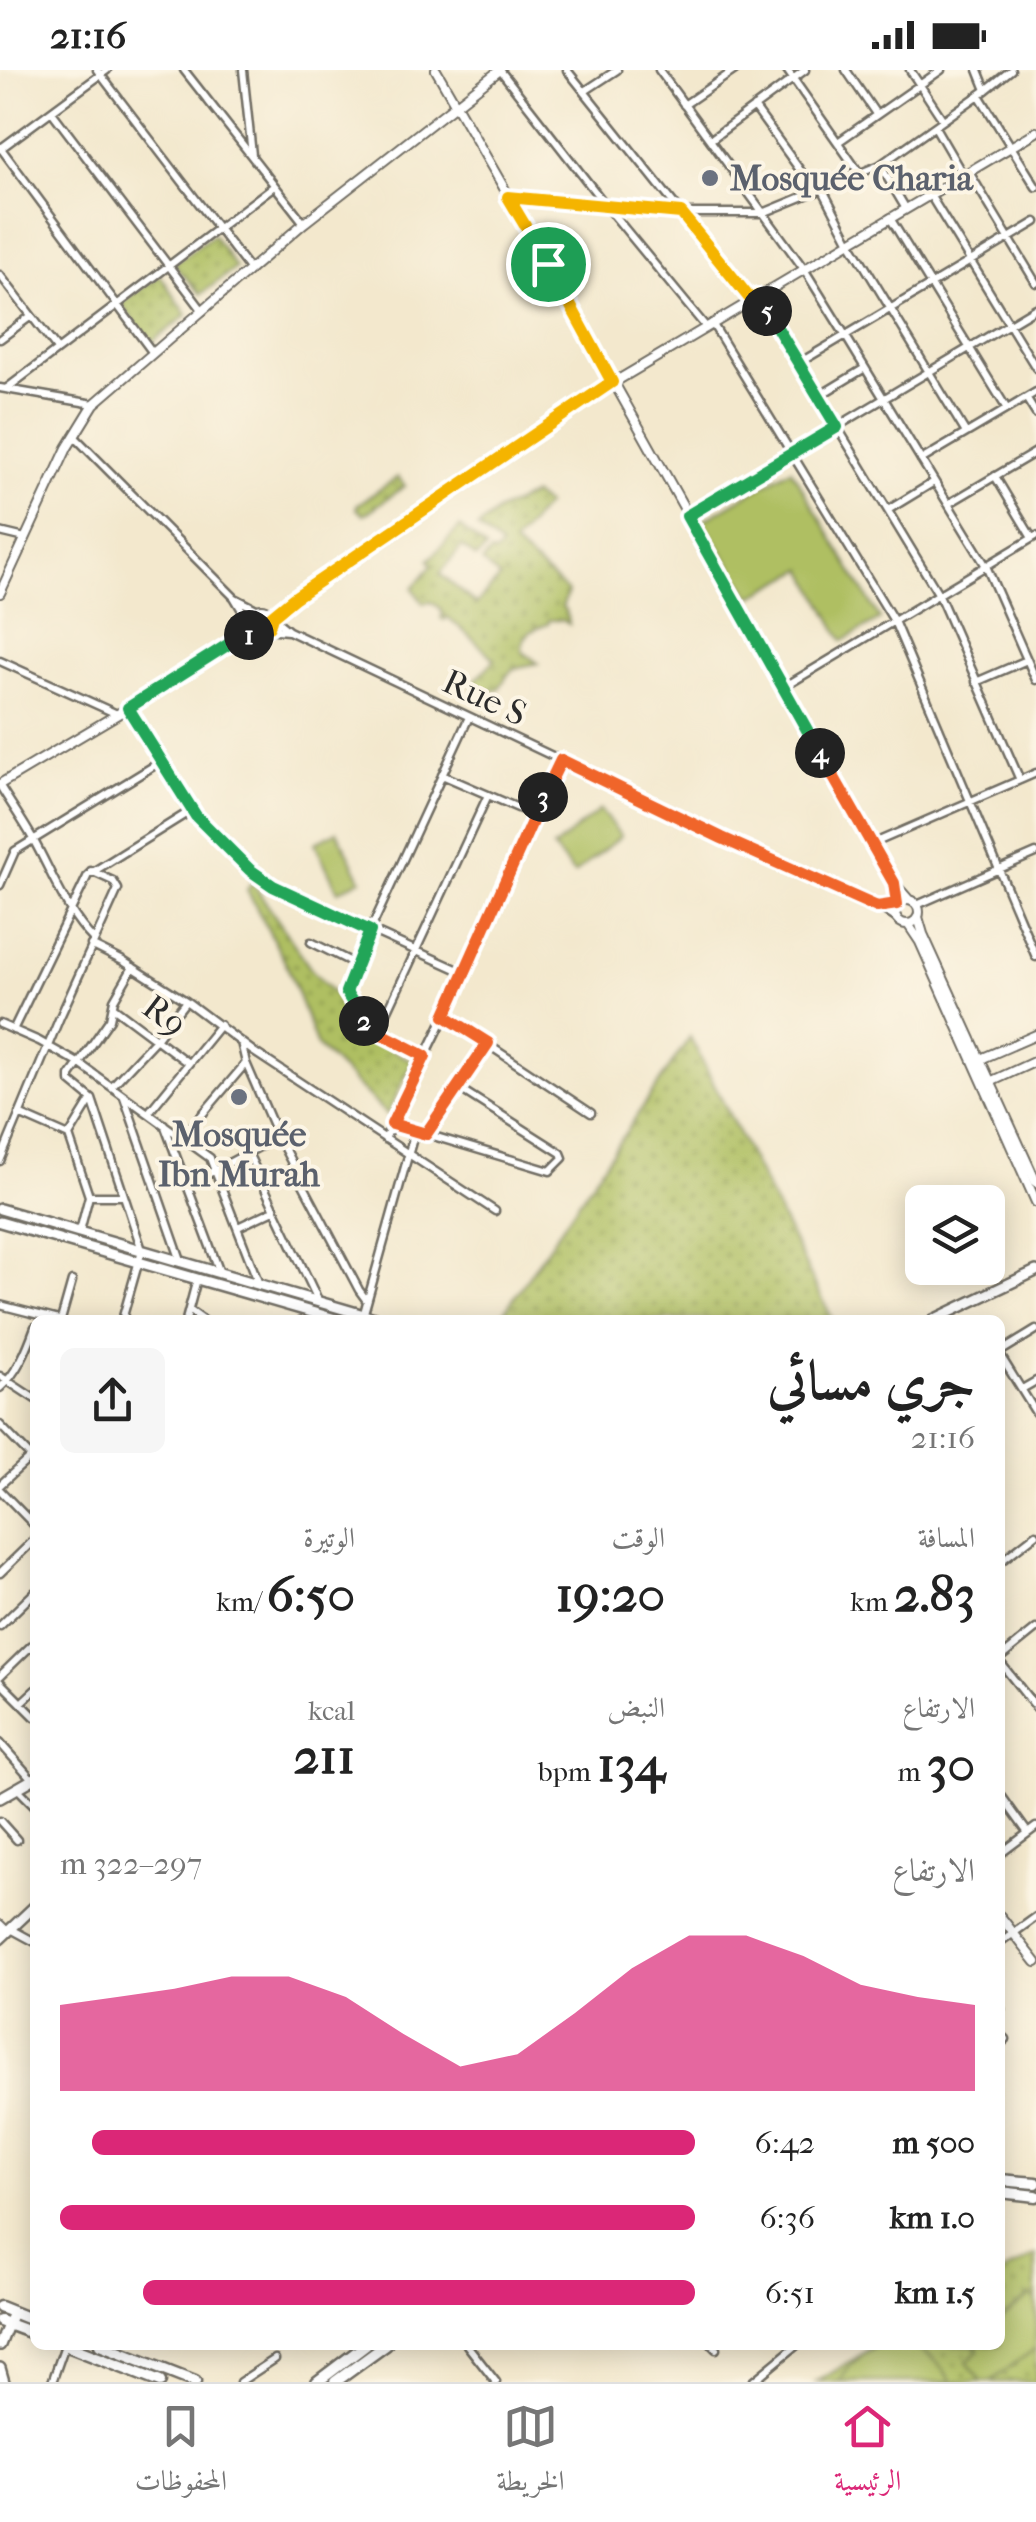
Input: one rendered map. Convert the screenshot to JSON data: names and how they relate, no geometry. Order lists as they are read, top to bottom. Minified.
{"streets":{"street":["Rue S","R9"]},"places":["Mosquée Charia","Mosquée Ibn Murah"],"page":{"status":"21:16","pins":["5","1","4","3","2"],"heading":["جري مسائي","21:16"],"stats":[["المسافة","2.83 km"],["الوقت","19:20"],["الوتيرة","6:50 /km"],["الارتفاع","30 m"],["النبض","134 bpm"],["kcal","211"]],"chart":["الارتفاع","297–322 m"],"list":[{"name":"500 m","note":"6:42"},{"name":"1.0 km","note":"6:36"},{"name":"1.5 km","note":"6:51"}],"tabs":["الرئيسية","الخريطة","المحفوظات"]}}
